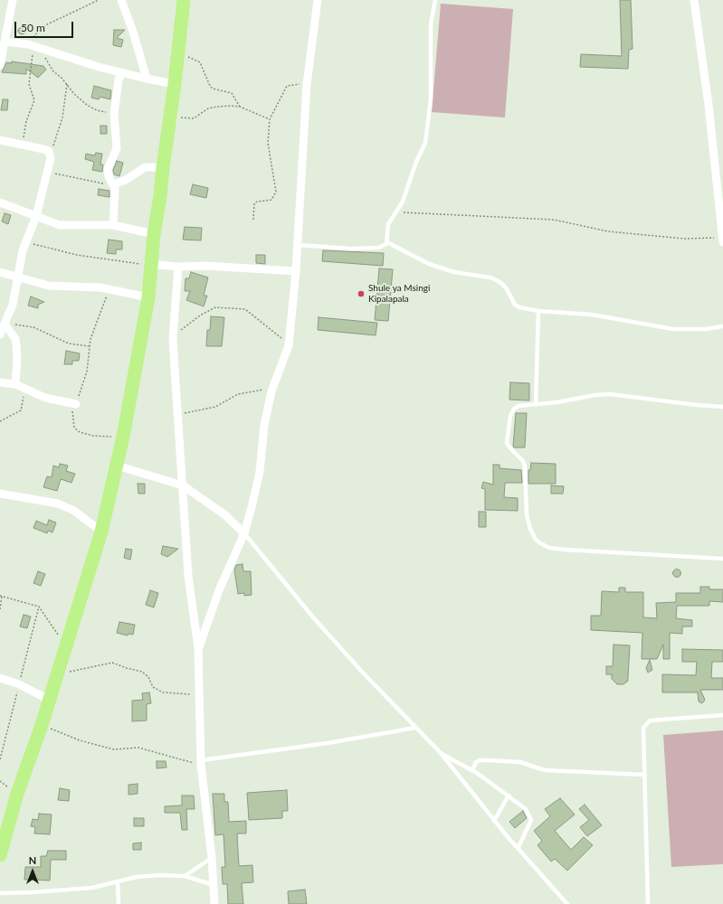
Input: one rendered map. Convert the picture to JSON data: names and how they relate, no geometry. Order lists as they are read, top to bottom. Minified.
{"places":["Shule ya Msingi Kipalapala"],"scale_bar":"50 m","north":"top"}
